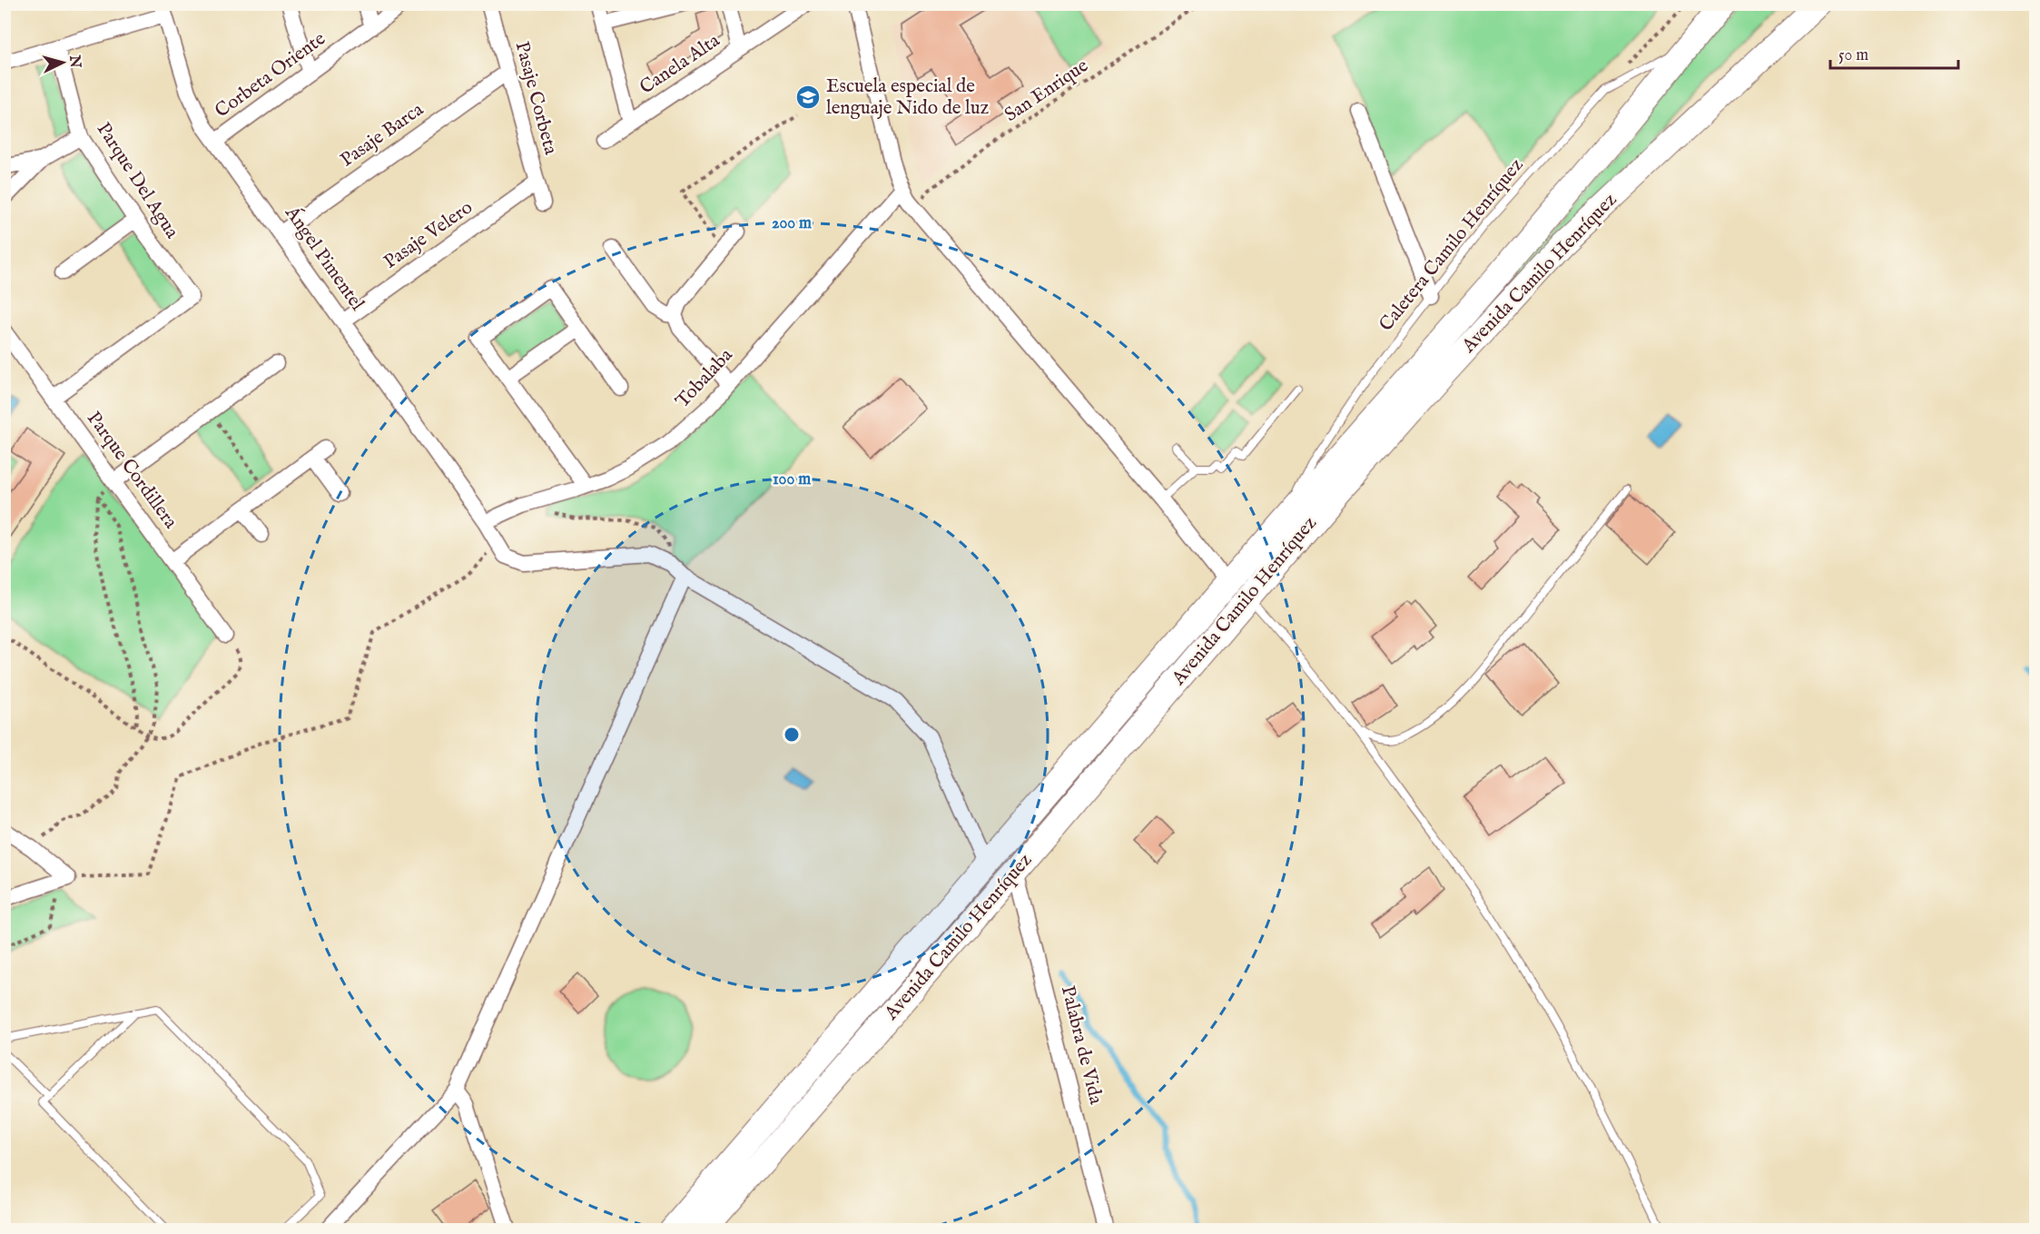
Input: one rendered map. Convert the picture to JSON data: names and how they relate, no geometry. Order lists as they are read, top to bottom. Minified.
{"streets":{"main road":["Avenida Camilo Henríquez"],"street":["Canela Alta","Corbeta Oriente","Pasaje Corbeta","Pasaje Barca","Parque Del Agua","Pasaje Velero","Ángel Pimentel","Tobalaba","Parque Cordillera","Palabra de Vida"],"lane":["Caletera Camilo Henríquez"],"path":["San Enrique"]},"crossings":[["Corbeta Oriente","Ángel Pimentel"],["Pasaje Corbeta","Pasaje Barca"],["Pasaje Corbeta","Pasaje Velero"],["Pasaje Barca","Ángel Pimentel"],["Parque Del Agua","Parque Cordillera"],["Pasaje Velero","Ángel Pimentel"],["Caletera Camilo Henríquez","Avenida Camilo Henríquez"],["Ángel Pimentel","Tobalaba"],["Avenida Camilo Henríquez","Palabra de Vida"]],"places":{"school or university":["Escuela especial de lenguaje Nido de luz"]},"scale_bar":"50 m","north":"right","rings":["200 m","100 m"]}
